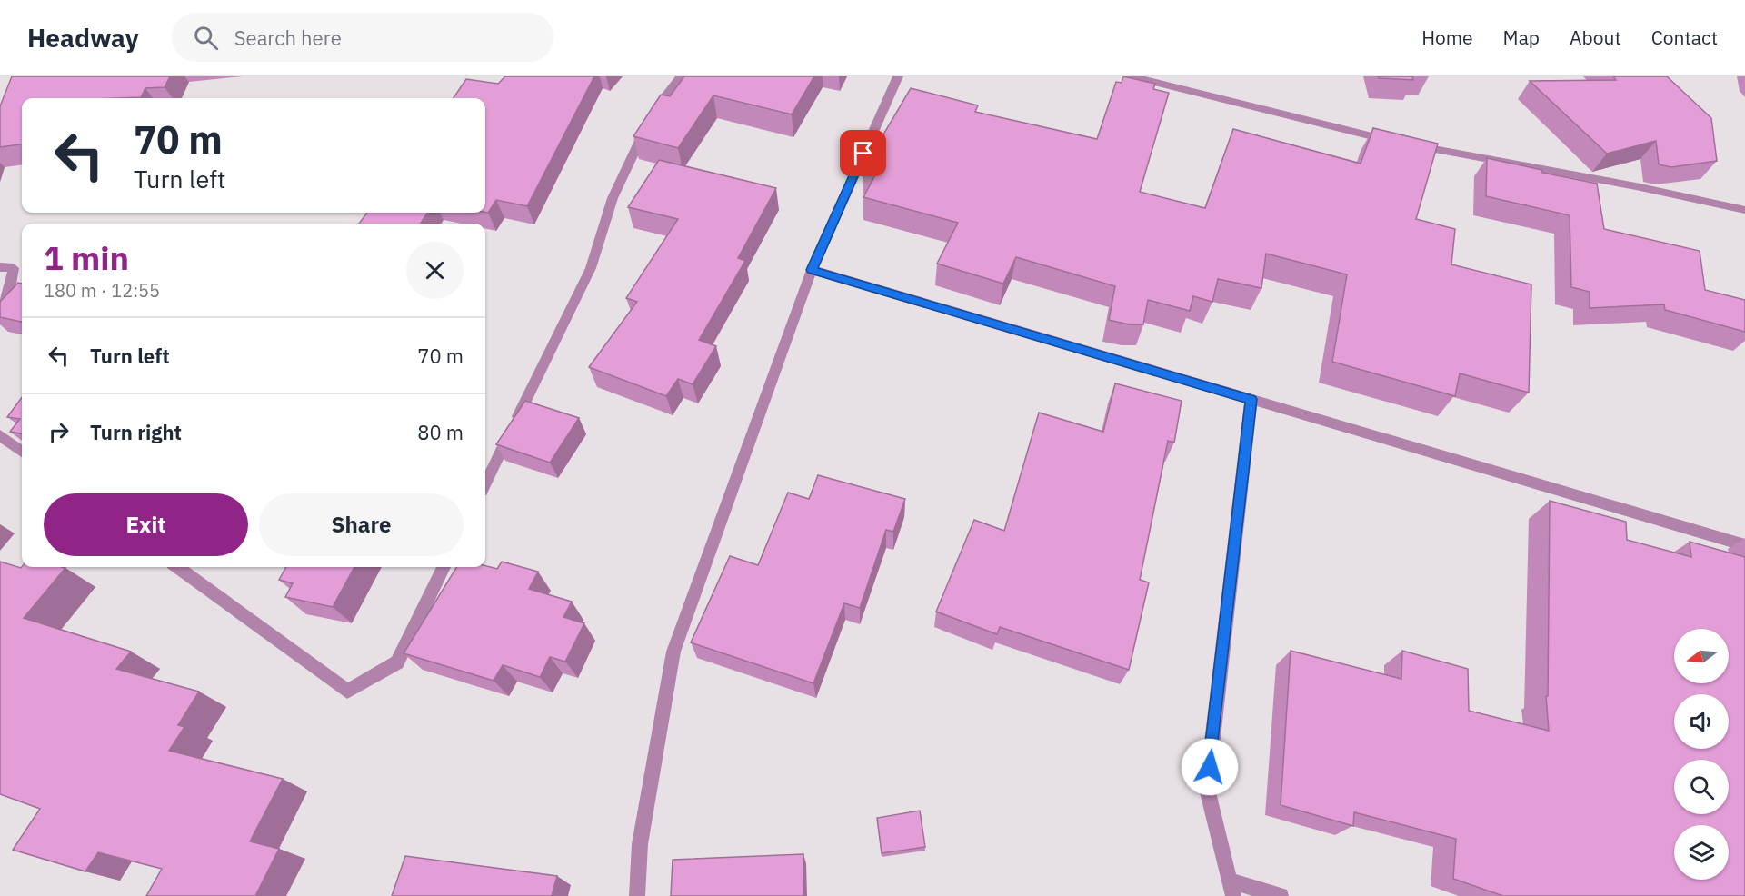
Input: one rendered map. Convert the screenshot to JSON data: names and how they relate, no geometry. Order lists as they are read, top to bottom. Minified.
{"north":"left","page":{"header":"Headway","search":"Search here","nav":["Home","Map","About","Contact"],"turn":["70 m","Turn left"],"heading":["1 min","180 m · 12:55"],"list":[{"name":"Turn left","value":"70 m"},{"name":"Turn right","value":"80 m"}],"buttons":["Exit","Share"]}}
